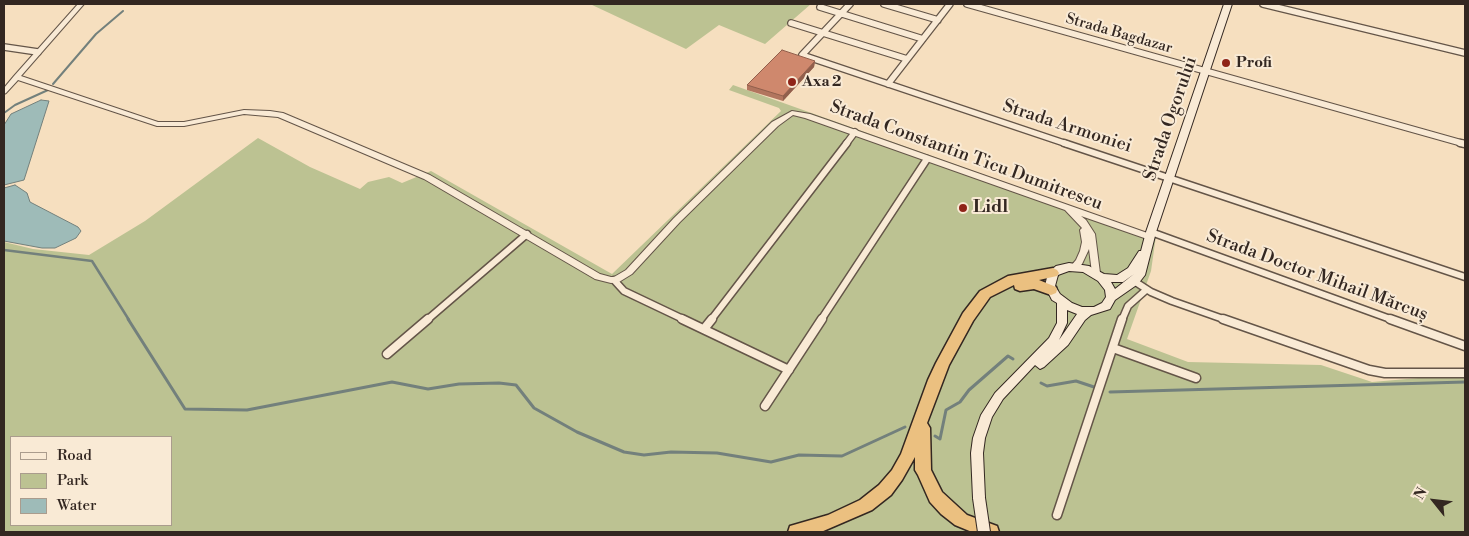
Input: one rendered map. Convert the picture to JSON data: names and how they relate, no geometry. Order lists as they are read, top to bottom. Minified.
{"streets":{"main road":["Strada Ogorului"],"street":["Strada Bagdazar","Strada Armoniei","Strada Constantin Ticu Dumitrescu","Strada Doctor Mihail Mărcuș"]},"crossings":[["Strada Bagdazar","Strada Ogorului"],["Strada Ogorului","Strada Armoniei"],["Strada Ogorului","Strada Constantin Ticu Dumitrescu"],["Strada Ogorului","Strada Doctor Mihail Mărcuș"],["Strada Constantin Ticu Dumitrescu","Strada Doctor Mihail Mărcuș"]],"places":["Profi","Axa 2","Lidl"],"legend":["Road","Park","Water"],"north":"top left"}
